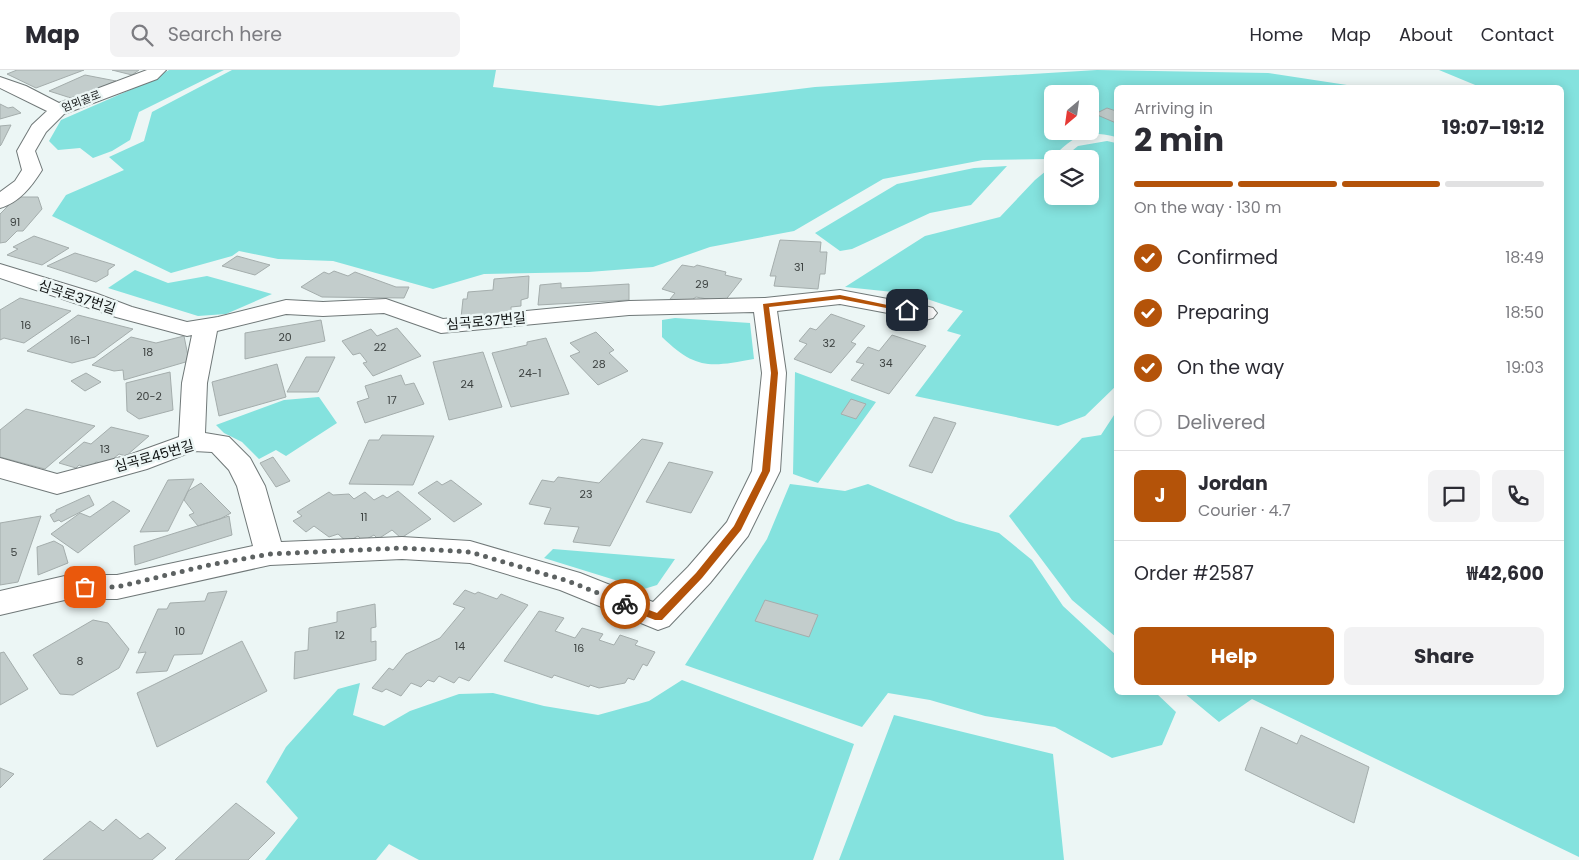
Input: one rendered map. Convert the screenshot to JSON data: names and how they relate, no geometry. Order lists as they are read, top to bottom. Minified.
{"streets":{"street":["엄뫼골로","심곡로37번길","심곡로45번길"]},"house_numbers":["91","31","29","16","20","16-1","32","22","18","34","28","24-1","24","20-2","17","13","23","11","5","10","12","14","16","8"],"north":"bottom left","page":{"header":"Map","search":"Search here","nav":["Home","Map","About","Contact"],"heading":["2 min","Arriving in","19:07–19:12"],"panel":["Jordan","Courier · 4.7","Order #2587","₩42,600"],"bar":"On the way · 130 m","list":[["Confirmed","18:49"],["Preparing","18:50"],["On the way","19:03"],"Delivered"],"round":"J","buttons":["Help","Share"]}}
